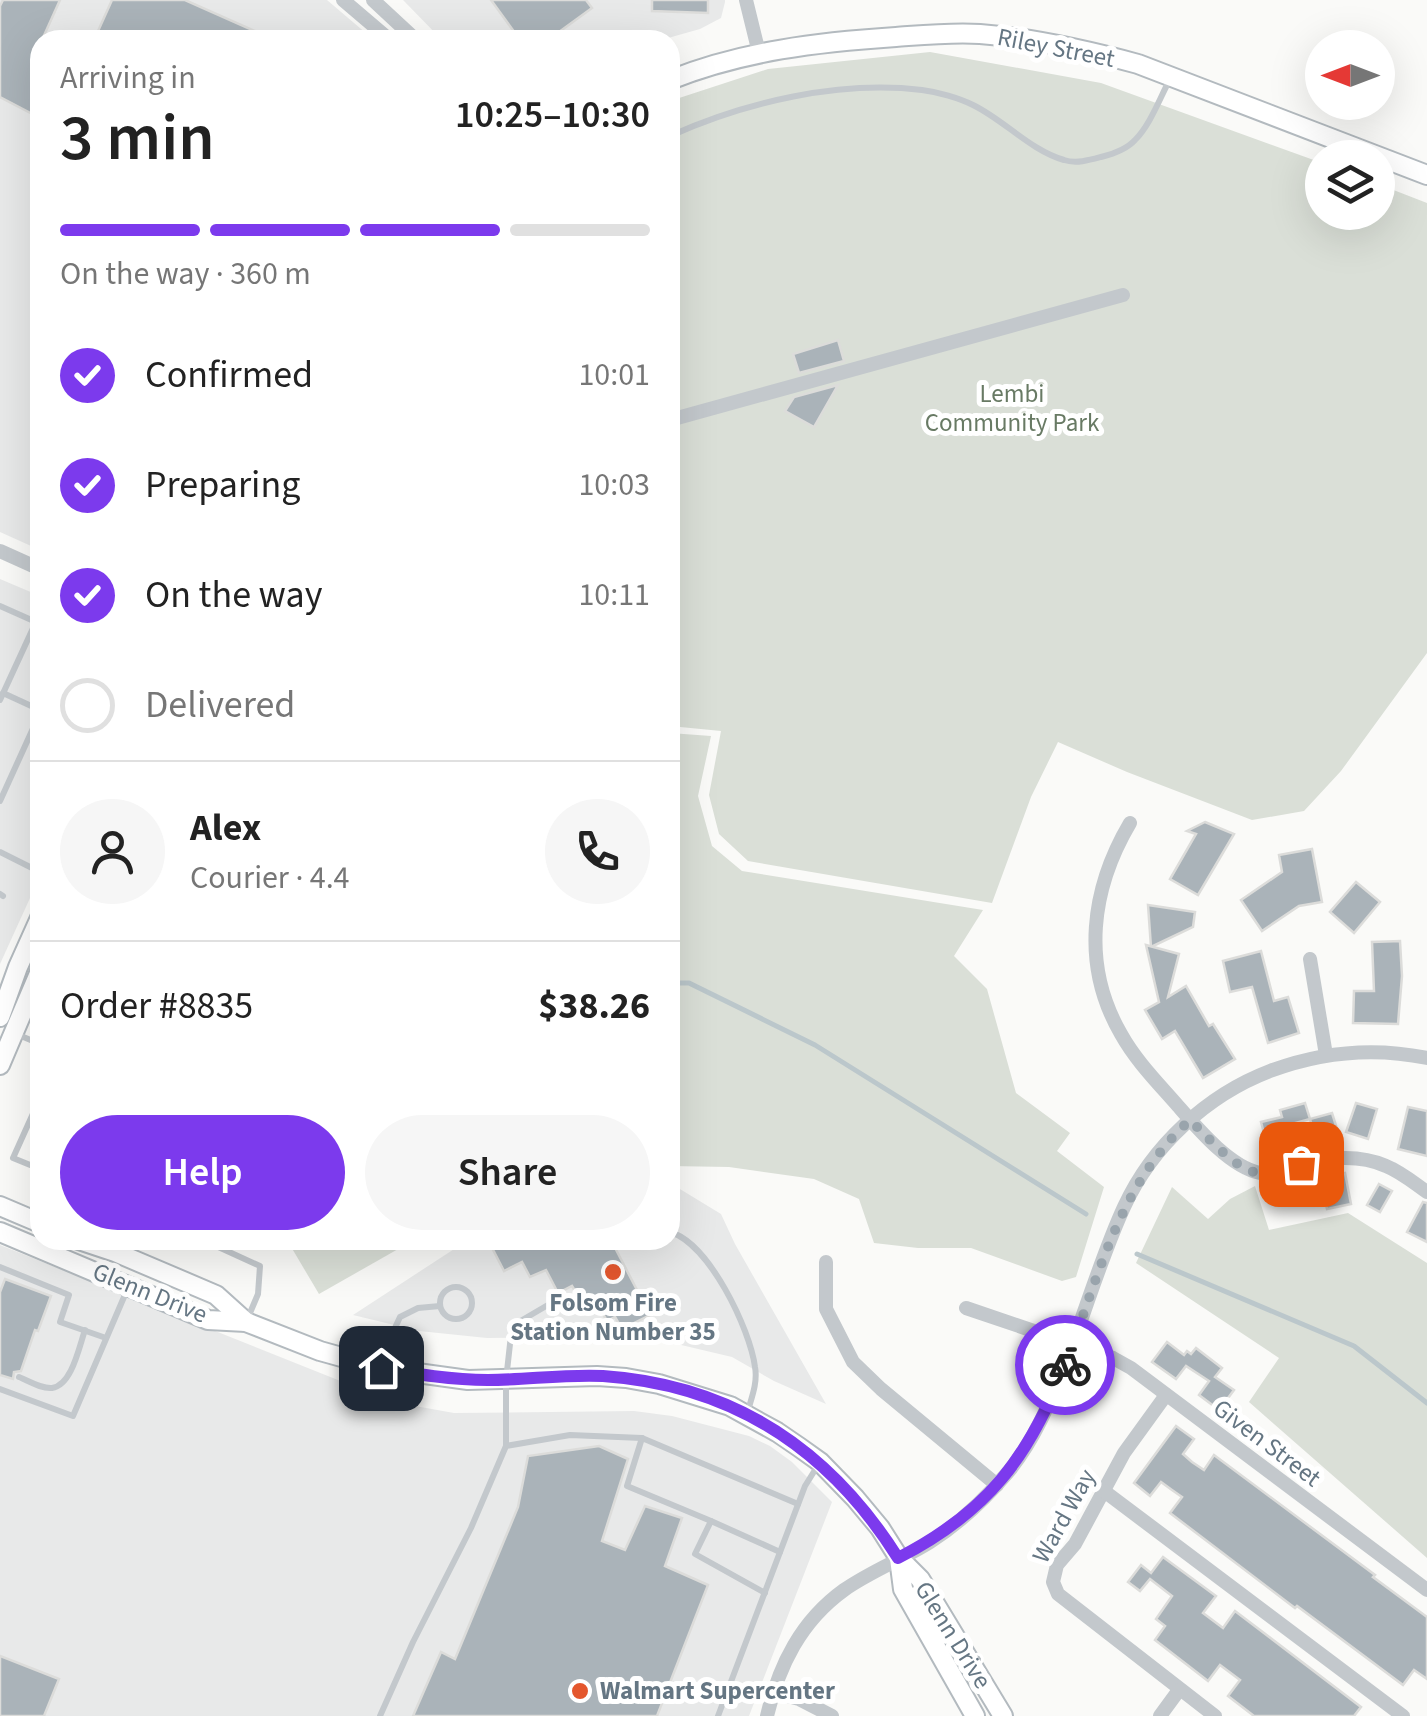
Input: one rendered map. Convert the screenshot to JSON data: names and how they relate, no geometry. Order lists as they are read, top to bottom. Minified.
{"streets":{"street":["Riley Street","Glenn Drive","Given Street","Ward Way"]},"crossings":[["Given Street","Ward Way"]],"parks":["Lembi Community Park"],"places":["Folsom Fire Station Number 35","Walmart Supercenter"],"north":"left","page":{"heading":["3 min","Arriving in","10:25–10:30"],"panel":["Alex","Courier · 4.4","Order #8835","$38.26"],"bar":"On the way · 360 m","list":[["Confirmed","10:01"],["Preparing","10:03"],["On the way","10:11"],"Delivered"],"buttons":["Help","Share"]}}
